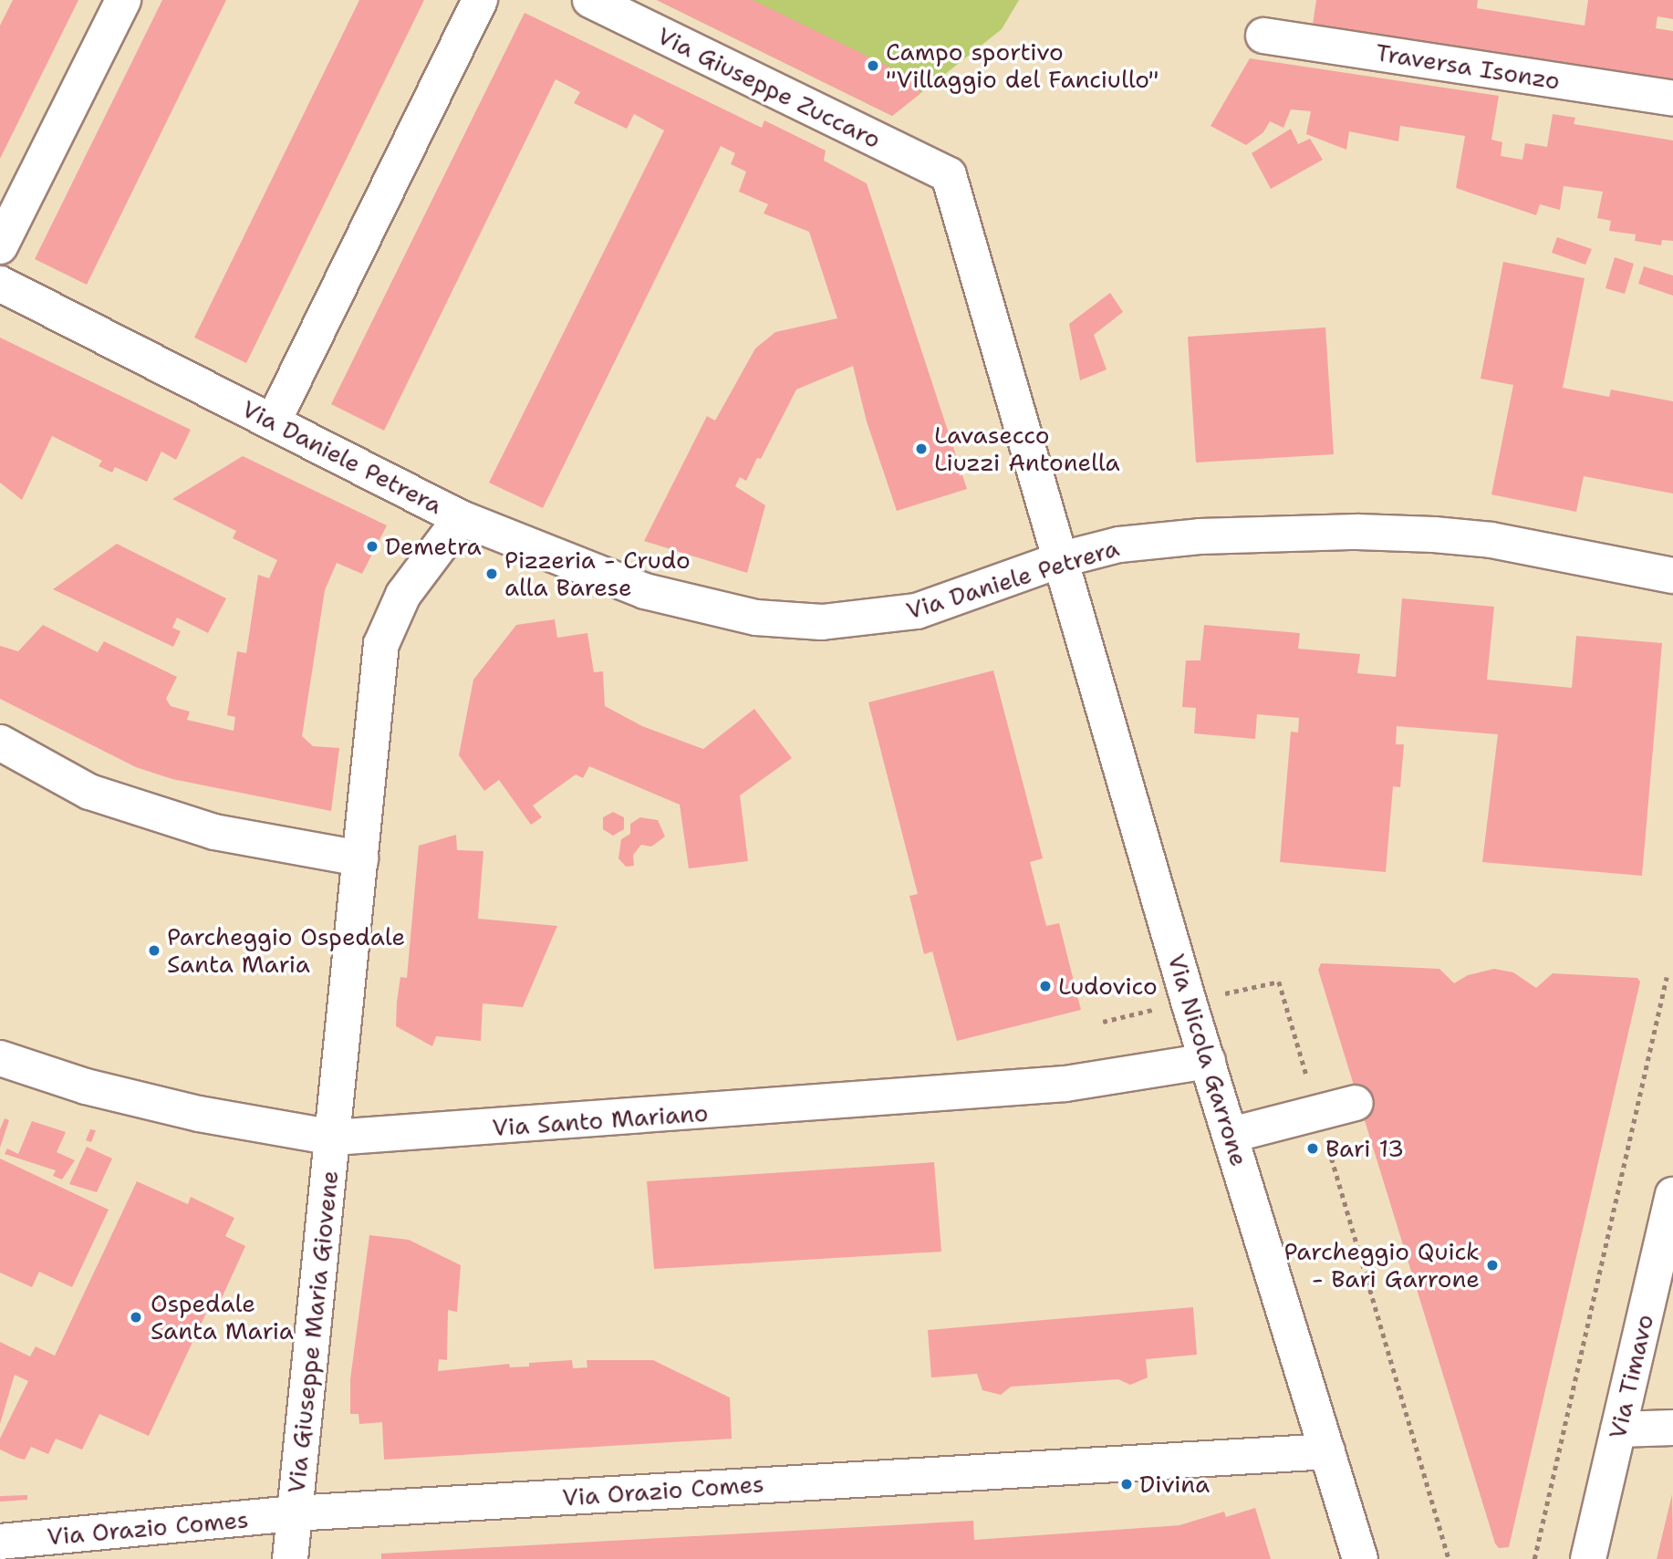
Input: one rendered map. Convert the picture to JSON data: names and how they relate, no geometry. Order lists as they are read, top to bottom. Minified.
{"streets":{"street":["Traversa Isonzo","Via Giuseppe Zuccaro","Via Daniele Petrera","Via Nicola Garrone","Via Santo Mariano","Via Giuseppe Maria Giovene","Via Timavo","Via Orazio Comes"]},"crossings":[["Via Giuseppe Zuccaro","Via Nicola Garrone"],["Via Daniele Petrera","Via Nicola Garrone"],["Via Daniele Petrera","Via Giuseppe Maria Giovene"],["Via Nicola Garrone","Via Santo Mariano"],["Via Nicola Garrone","Via Orazio Comes"],["Via Santo Mariano","Via Giuseppe Maria Giovene"],["Via Giuseppe Maria Giovene","Via Orazio Comes"]],"places":["Campo sportivo \"Villaggio del Fanciullo\"","Lavasecco Liuzzi Antonella","Demetra","Pizzeria - Crudo alla Barese","Parcheggio Ospedale Santa Maria","Ludovico","Bari 13","Parcheggio Quick - Bari Garrone","Ospedale Santa Maria","Divina"]}
